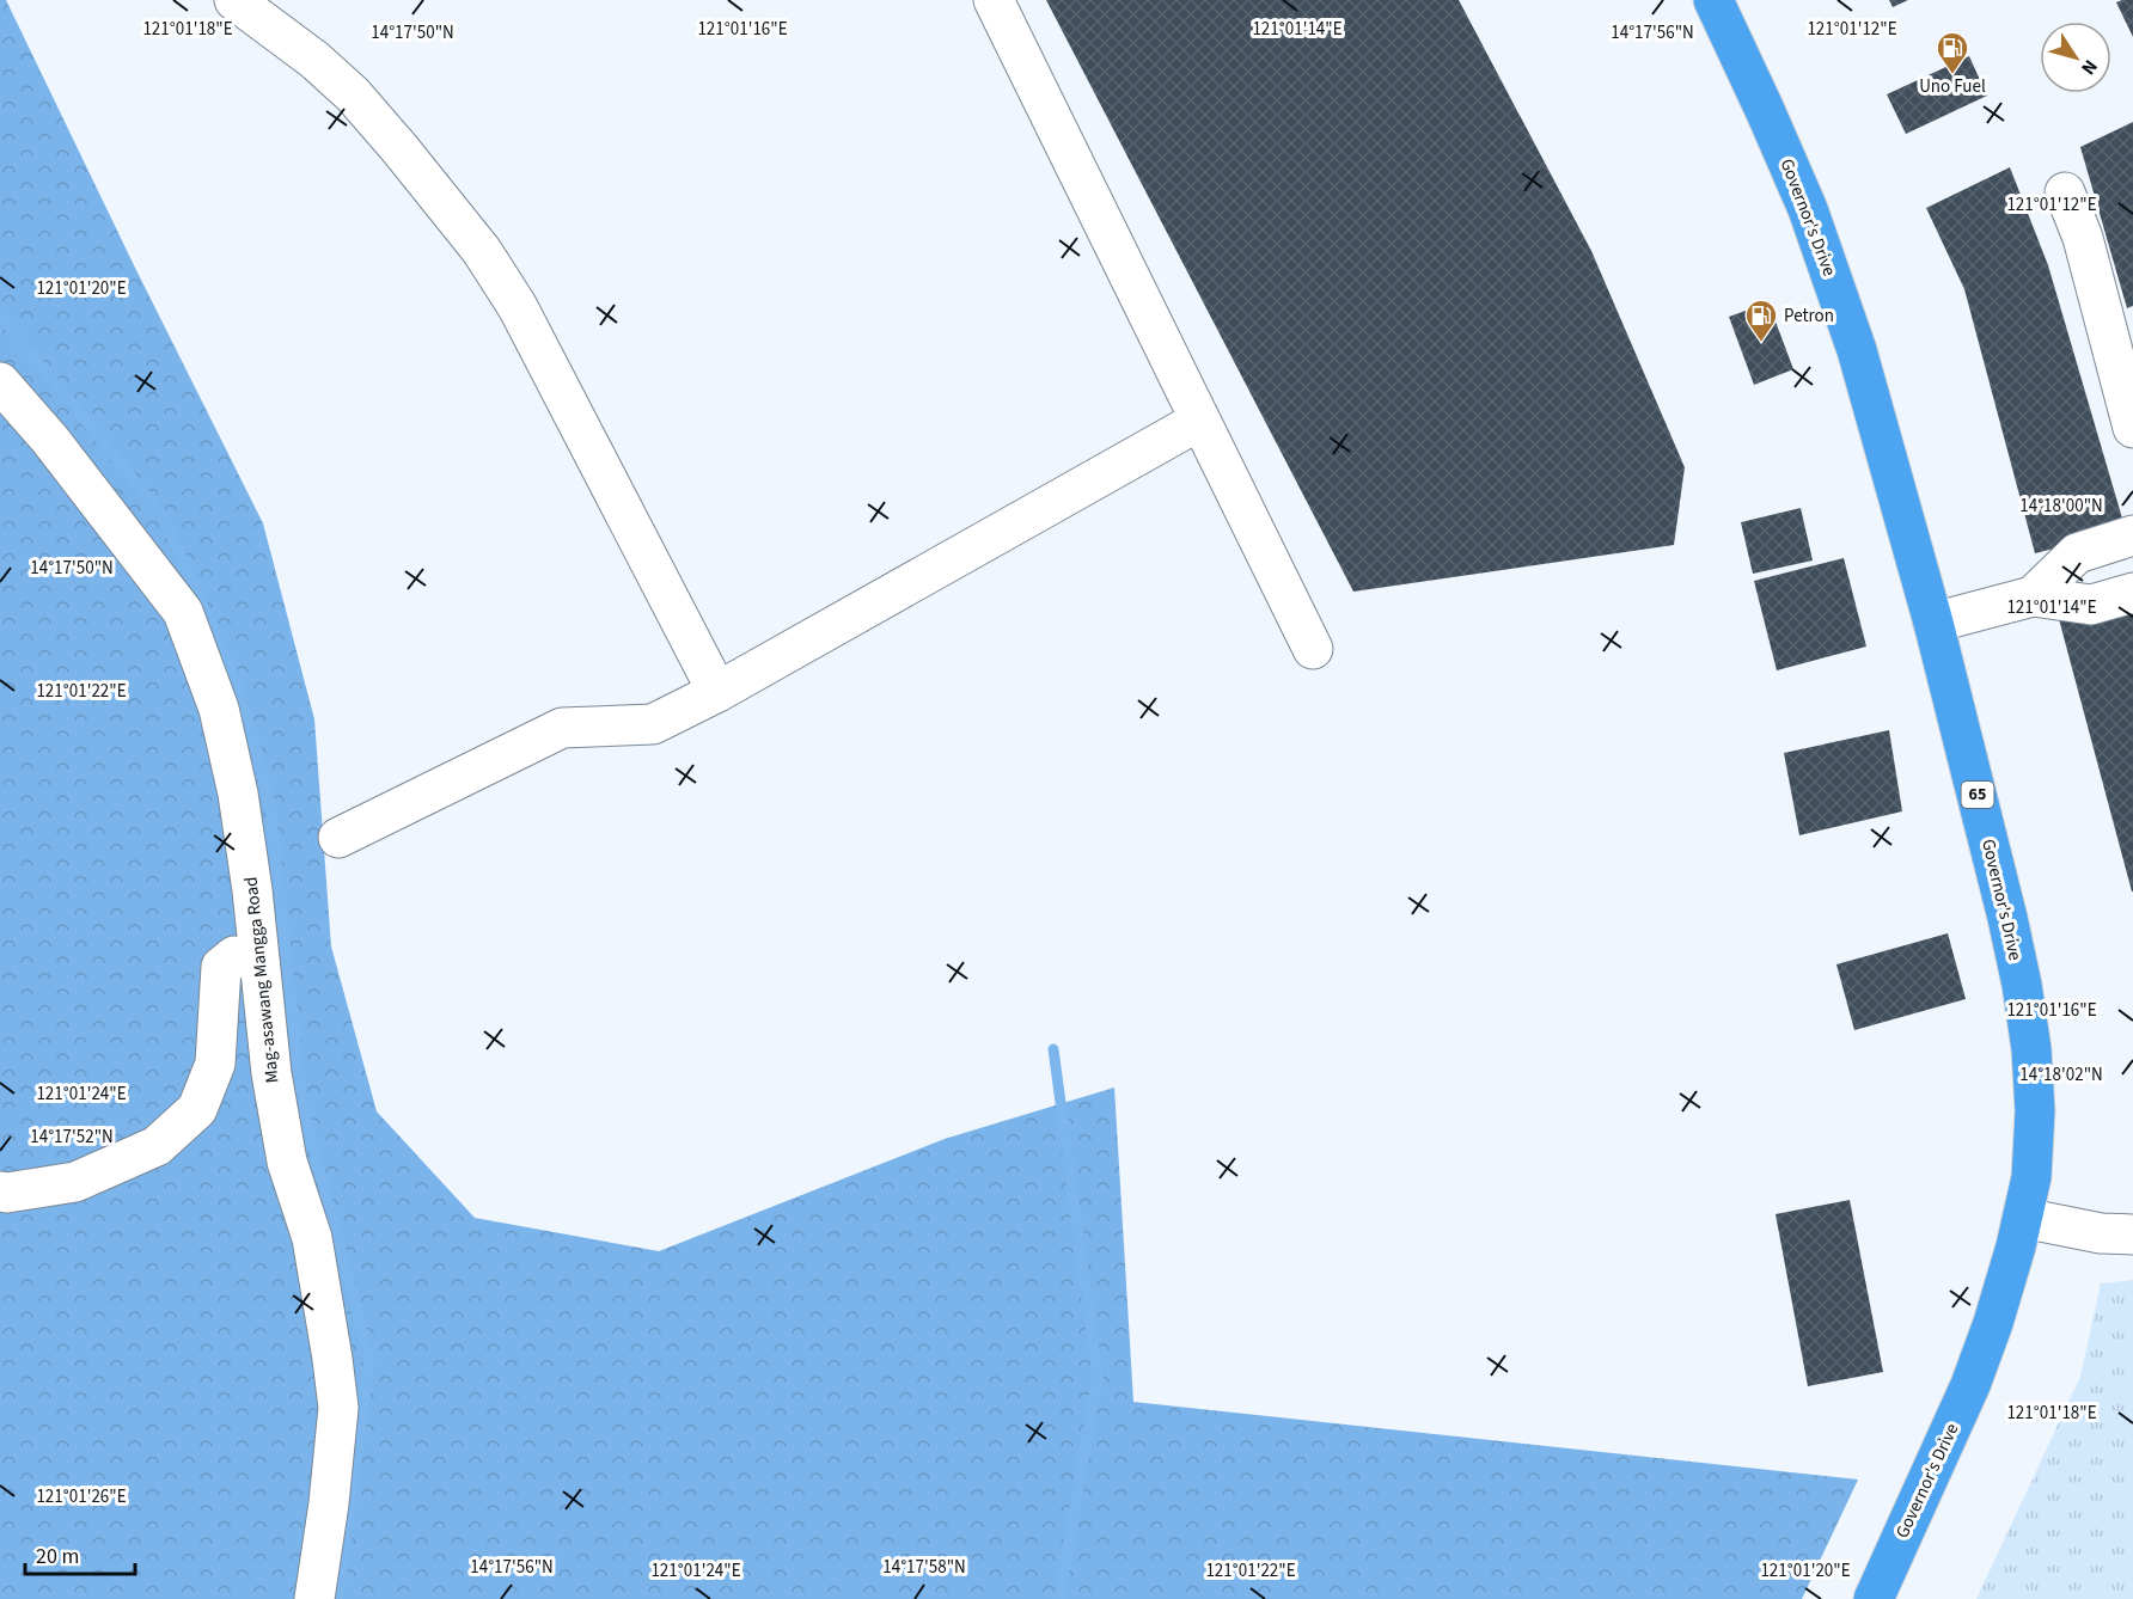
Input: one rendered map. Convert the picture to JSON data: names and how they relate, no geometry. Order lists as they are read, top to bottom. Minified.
{"streets":{"highway":["Governor's Drive","65"],"street":["Mag-asawang Mangga Road"]},"places":{"fuel station":["Uno Fuel","Petron"]},"scale_bar":"20 m","north":"bottom right","coordinates":["121°01'16\"E","121°01'14\"E","121°01'12\"E","121°01'18\"E","14°17'50\"N","14°17'56\"N","121°01'20\"E","14°18'00\"N","121°01'22\"E","14°18'02\"N","121°01'24\"E","14°17'52\"N","121°01'26\"E","14°17'58\"N"]}
